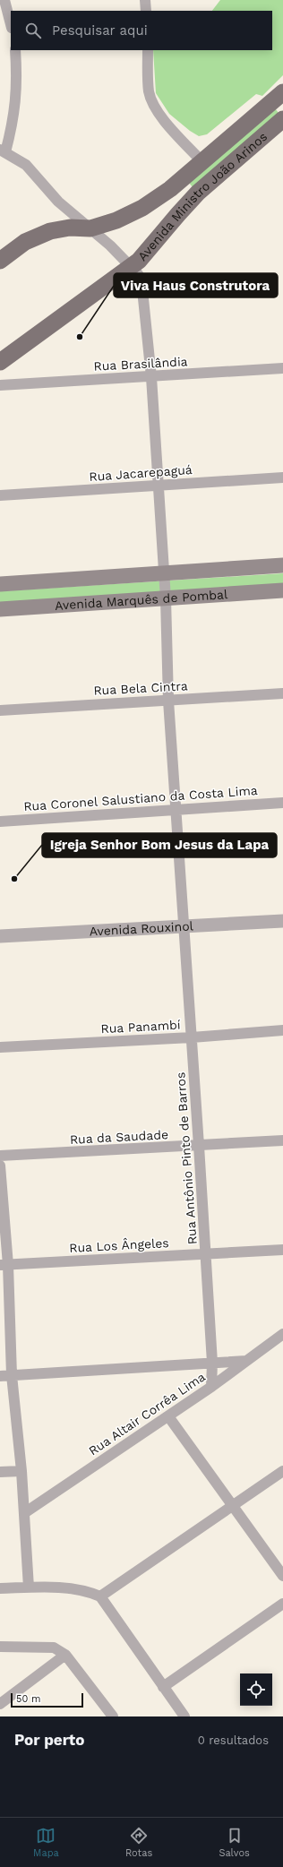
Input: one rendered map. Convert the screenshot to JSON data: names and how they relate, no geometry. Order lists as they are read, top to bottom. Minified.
{"streets":{"main road":["Avenida Ministro João Arinos","Avenida Marquês de Pombal"],"street":["Rua Brasilândia","Rua Jacarepaguá","Rua Bela Cintra","Rua Coronel Salustiano da Costa Lima","Avenida Rouxinol","Rua Panambí","Rua da Saudade","Rua Antônio Pinto de Barros","Rua Los Ângeles","Rua Altair Corrêa Lima"]},"crossings":[["Avenida Marquês de Pombal","Rua Antônio Pinto de Barros"],["Rua Bela Cintra","Rua Antônio Pinto de Barros"],["Rua Coronel Salustiano da Costa Lima","Rua Antônio Pinto de Barros"],["Avenida Rouxinol","Rua Antônio Pinto de Barros"],["Rua Panambí","Rua Antônio Pinto de Barros"],["Rua da Saudade","Rua Antônio Pinto de Barros"],["Rua Antônio Pinto de Barros","Rua Los Ângeles"],["Rua Antônio Pinto de Barros","Rua Altair Corrêa Lima"]],"places":["Viva Haus Construtora","Igreja Senhor Bom Jesus da Lapa"],"scale_bar":"50 m","page":{"search":"Pesquisar aqui","scale":"50 m","heading":["Por perto","0 resultados"],"nav":["Mapa","Rotas","Salvos"]}}
